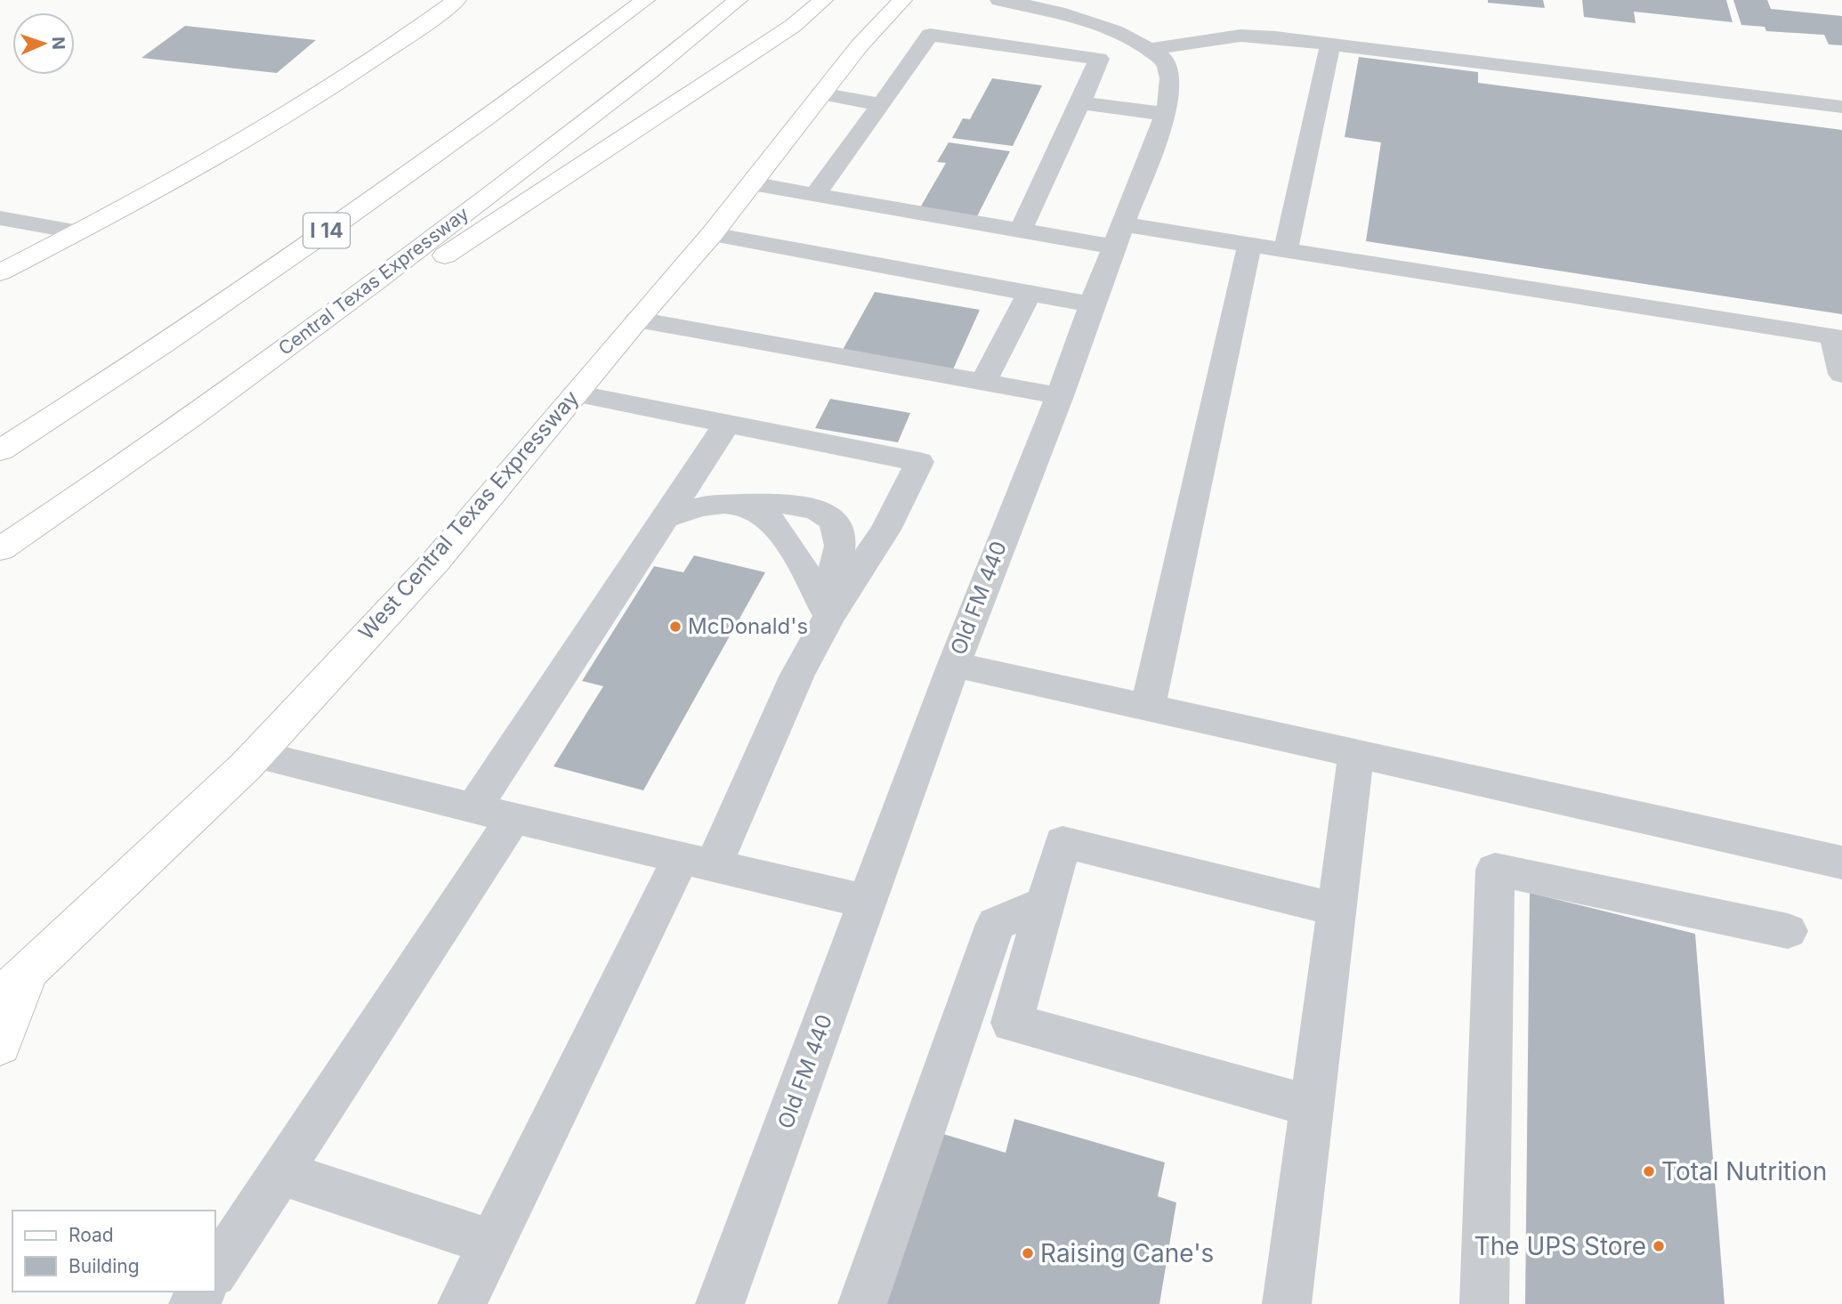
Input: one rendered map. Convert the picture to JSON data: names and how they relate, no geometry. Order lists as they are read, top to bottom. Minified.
{"streets":{"main road":["I 14","Central Texas Expressway","West Central Texas Expressway"],"street":["Old FM 440"]},"places":["McDonald's","Total Nutrition","The UPS Store","Raising Cane's"],"legend":["Road","Building"],"north":"right"}
